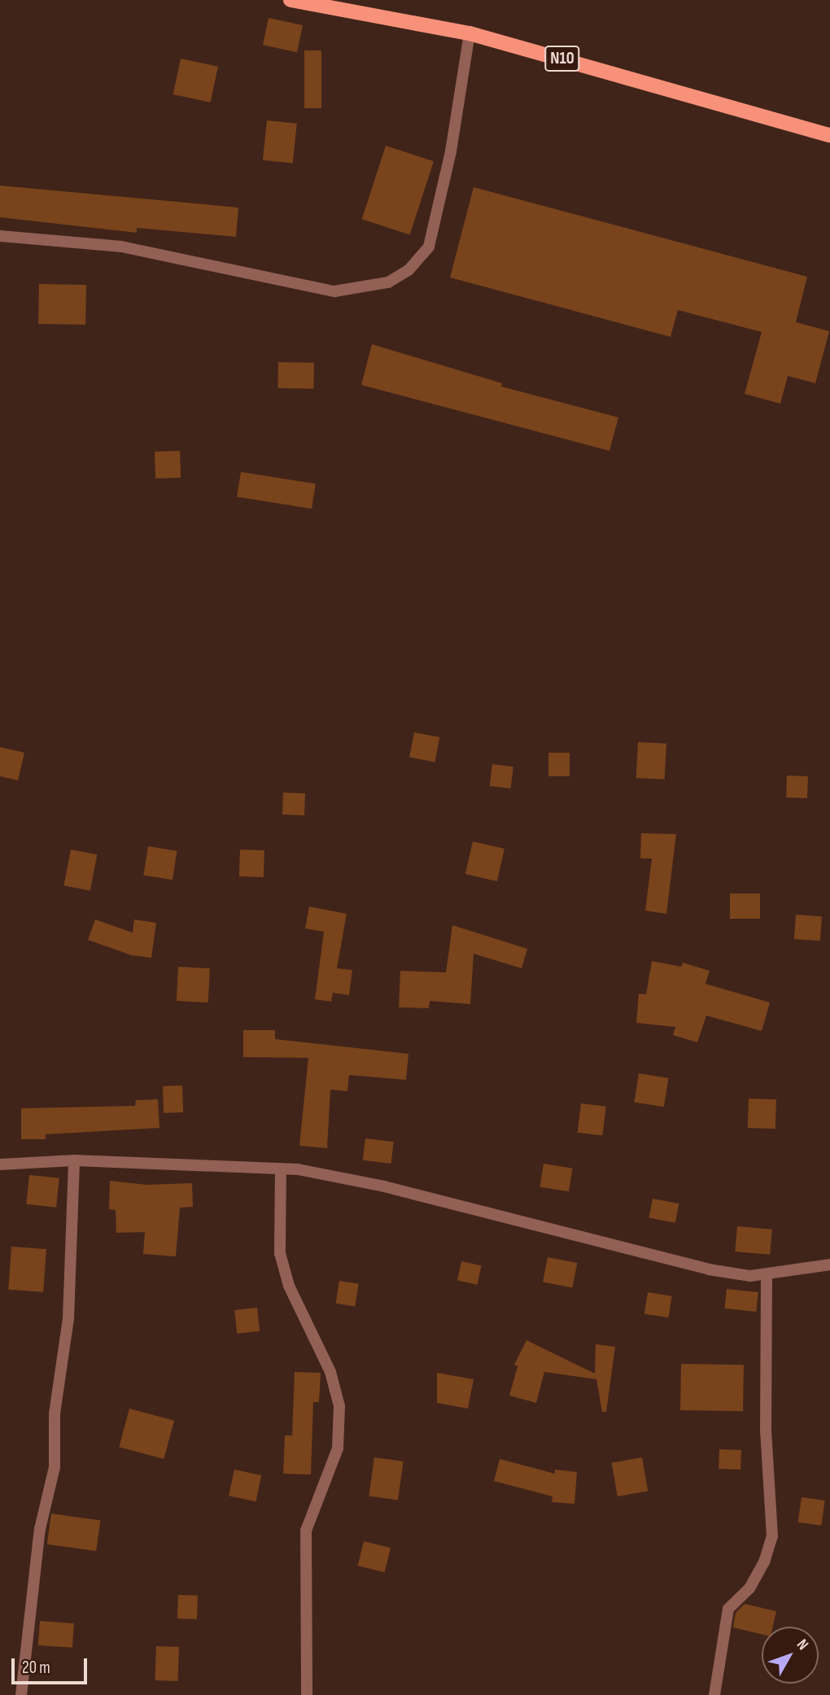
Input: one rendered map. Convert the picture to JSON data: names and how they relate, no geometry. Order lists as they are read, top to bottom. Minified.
{"streets":{"main road":["N10"]},"scale_bar":"20 m","north":"top right"}
